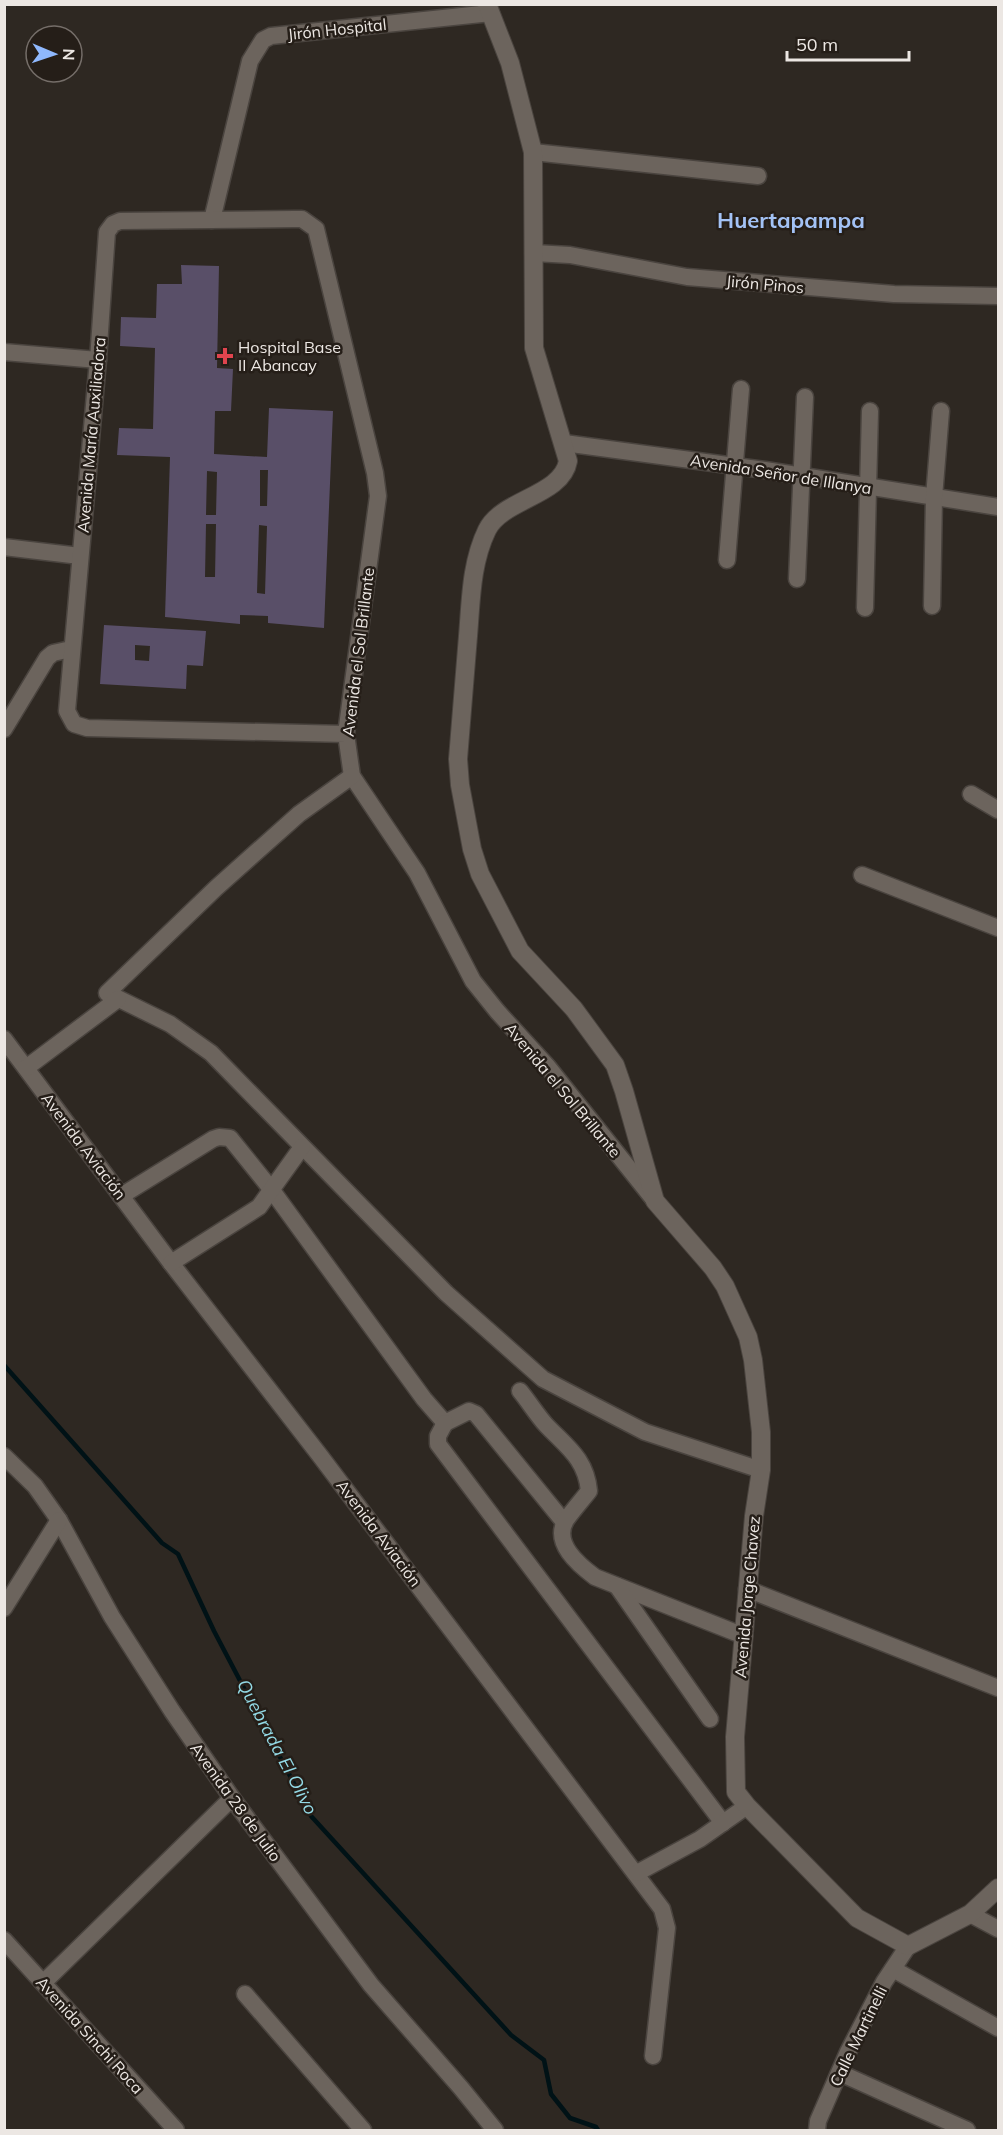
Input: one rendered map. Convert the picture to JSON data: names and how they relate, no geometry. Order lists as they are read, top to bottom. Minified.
{"streets":{"street":["Jirón Hospital","Jirón Pinos","Avenida María Auxiliadora","Avenida Señor de Illanya","Avenida el Sol Brillante","Avenida Aviación","Avenida Jorge Chavez","Avenida 28 de Julio","Avenida Sinchi Roca","Calle Martinelli"]},"crossings":[["Jirón Hospital","Avenida María Auxiliadora"],["Jirón Hospital","Avenida el Sol Brillante"],["Avenida María Auxiliadora","Avenida el Sol Brillante"],["Avenida el Sol Brillante","Avenida Jorge Chavez"],["Avenida Jorge Chavez","Calle Martinelli"]],"districts":["Huertapampa"],"water":["Quebrada El Olivo"],"places":{"health":["Hospital Base II Abancay"]},"scale_bar":"50 m","north":"right"}
